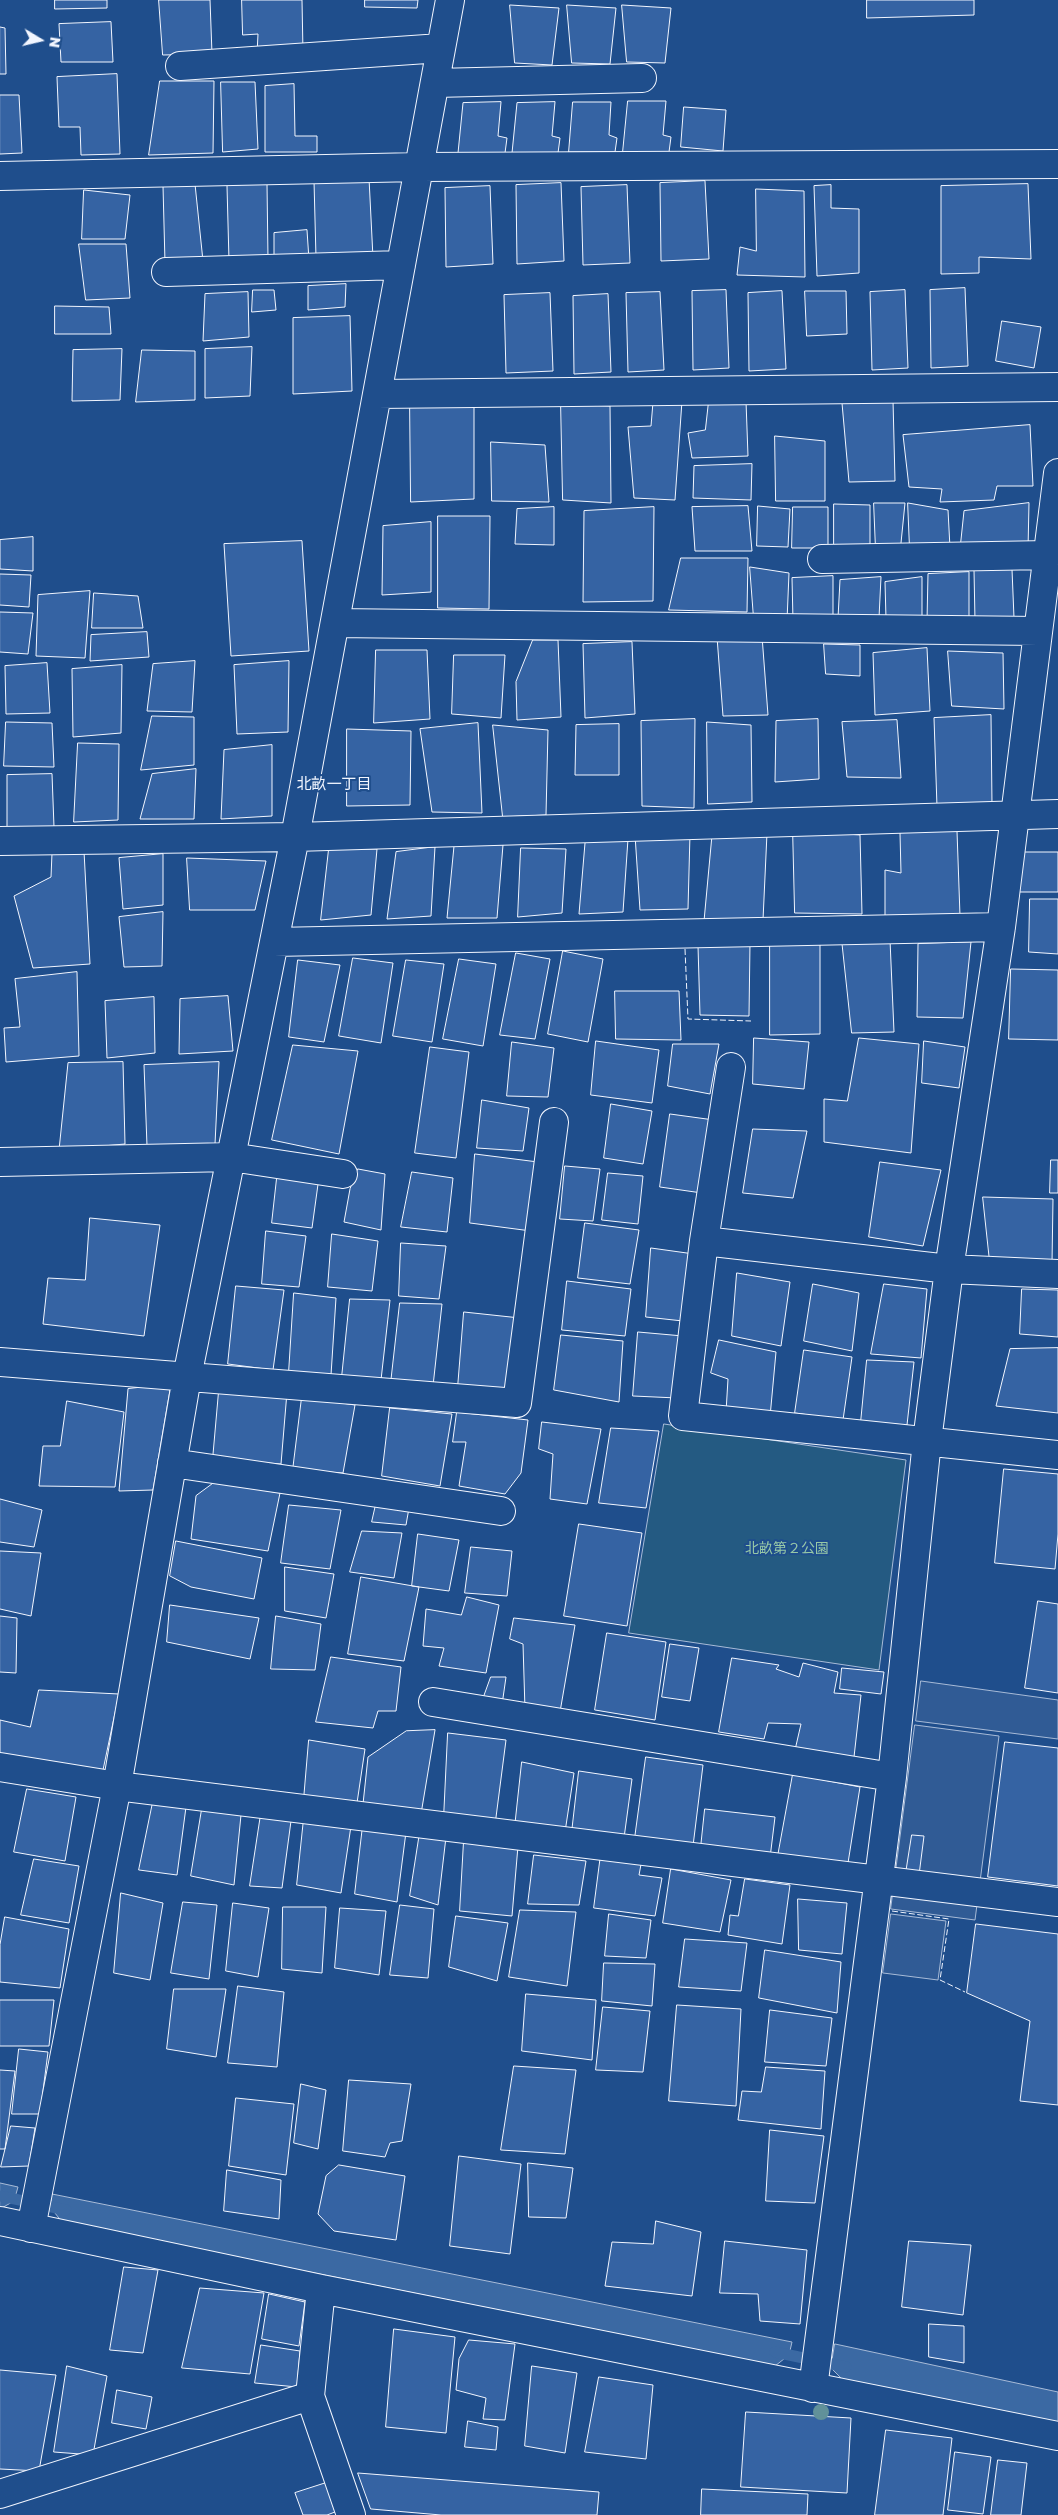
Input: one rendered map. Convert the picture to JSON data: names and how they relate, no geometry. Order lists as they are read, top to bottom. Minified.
{"districts":["北畝一丁目"],"parks":["北畝第２公園"],"north":"right"}
